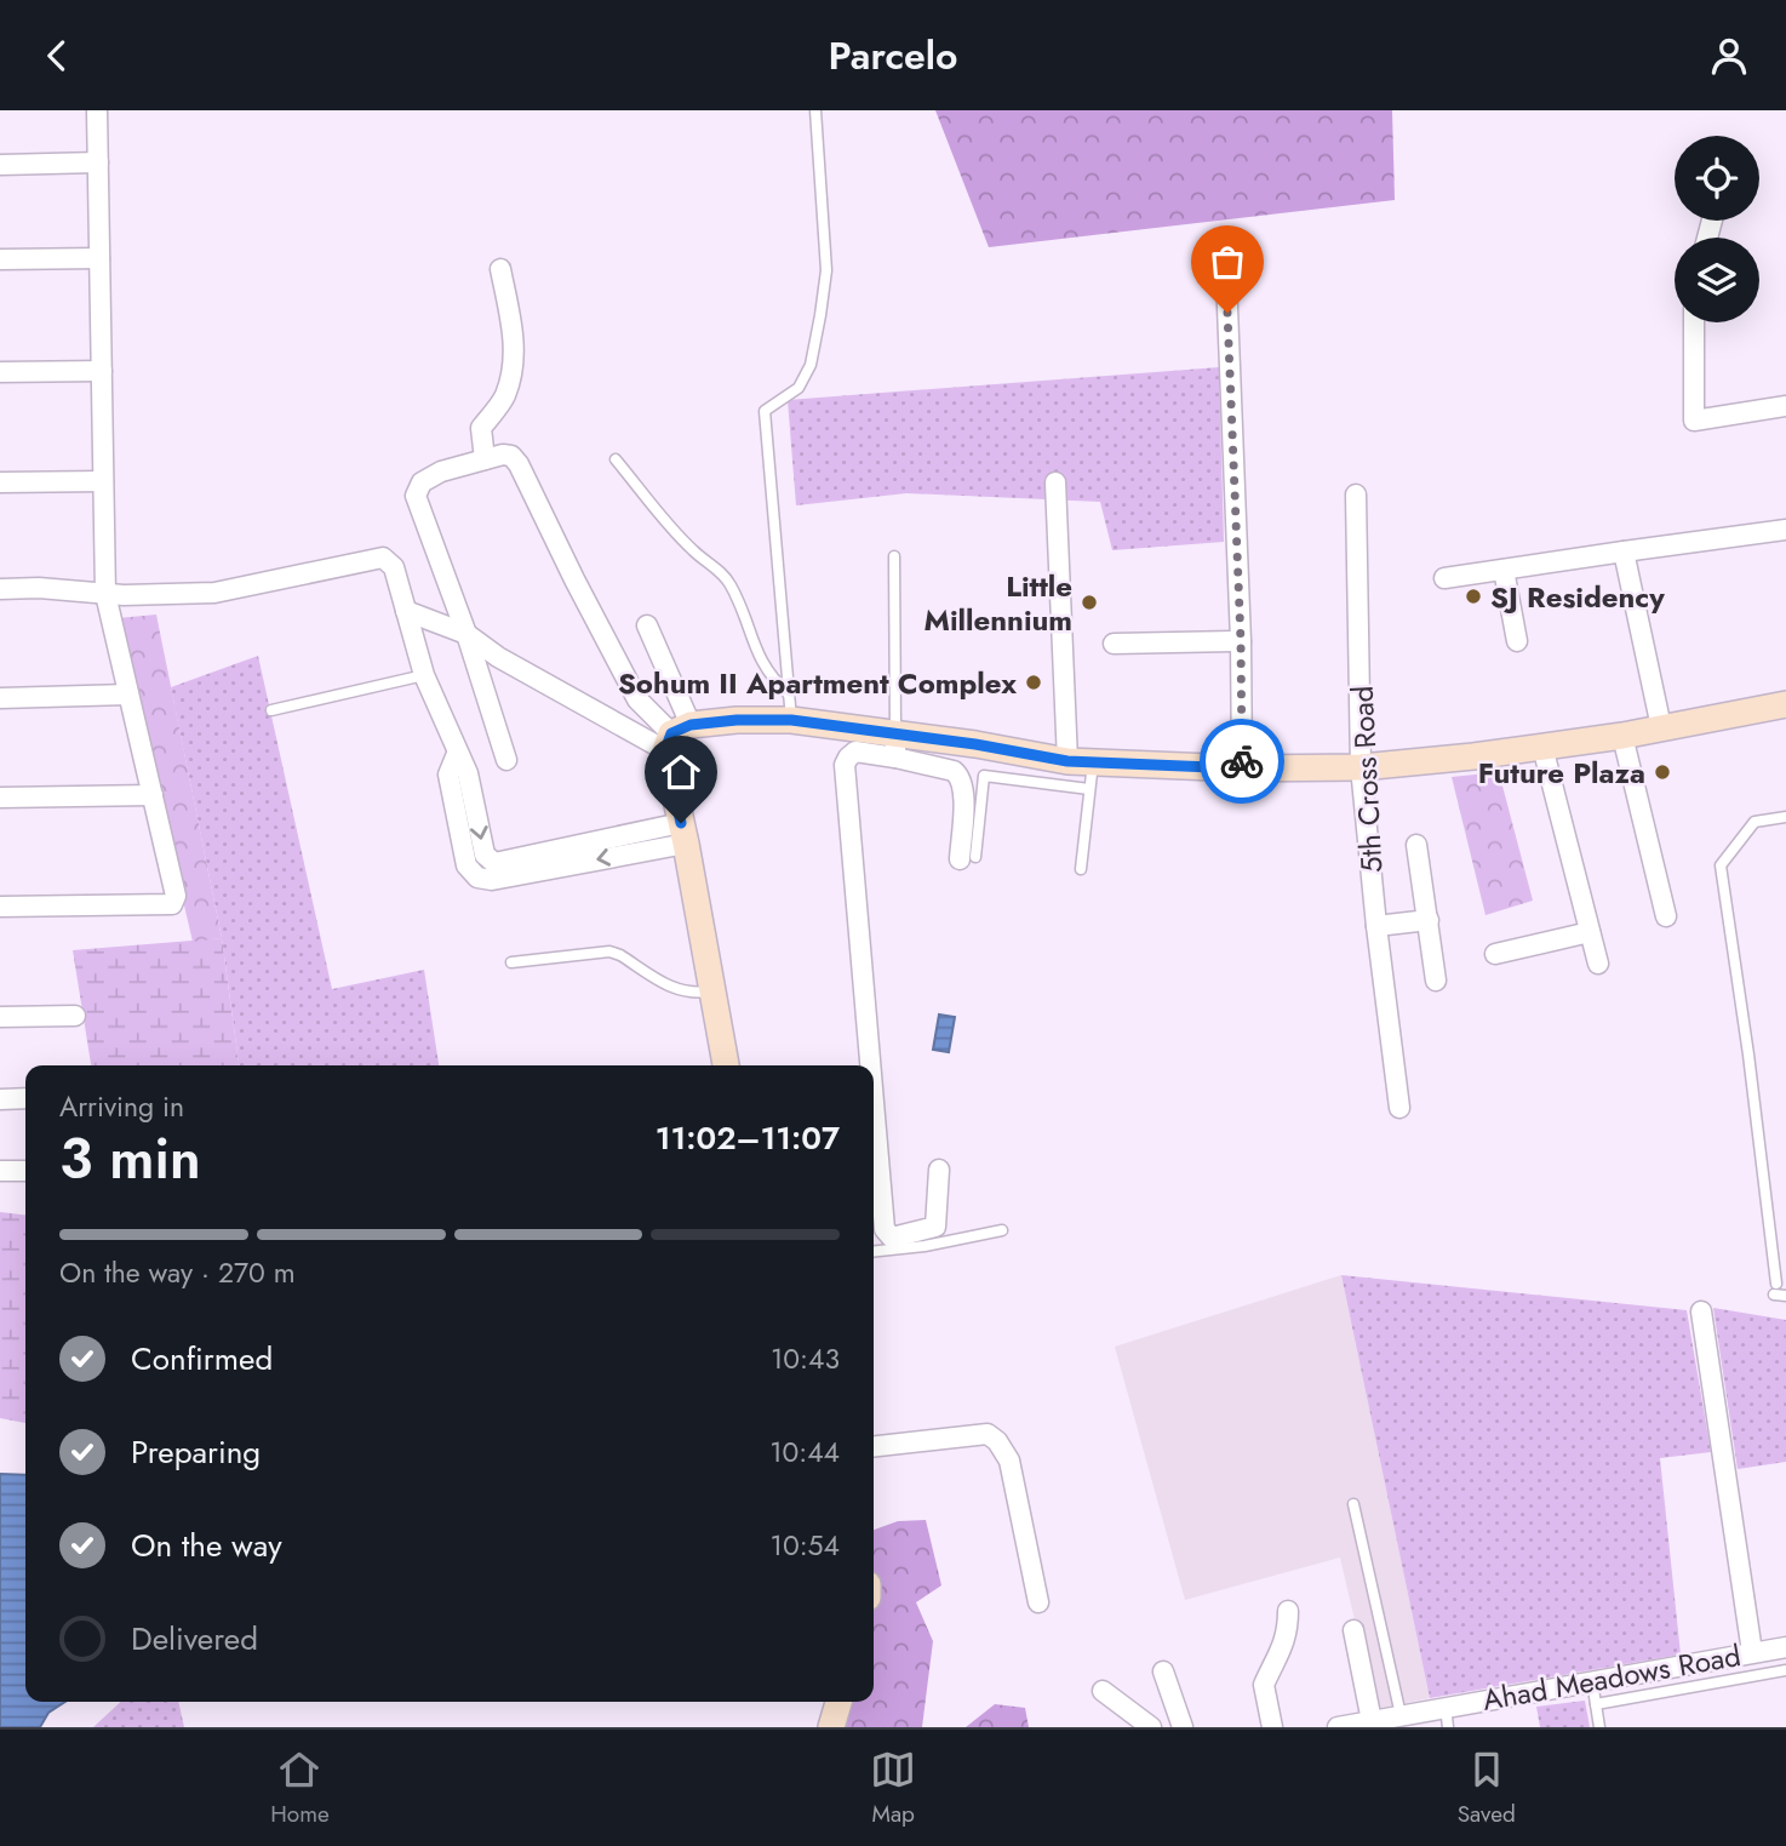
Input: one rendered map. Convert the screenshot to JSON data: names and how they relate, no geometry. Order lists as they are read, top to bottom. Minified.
{"streets":{"street":["5th Cross Road","Ahad Meadows Road"]},"places":["SJ Residency","Little Millennium","Sohum II Apartment Complex","Future Plaza"],"page":{"header":"Parcelo","heading":["3 min","Arriving in","11:02–11:07"],"bar":"On the way · 270 m","list":[["Confirmed","10:43"],["Preparing","10:44"],["On the way","10:54"],"Delivered"],"tabs":["Home","Map","Saved"]}}
